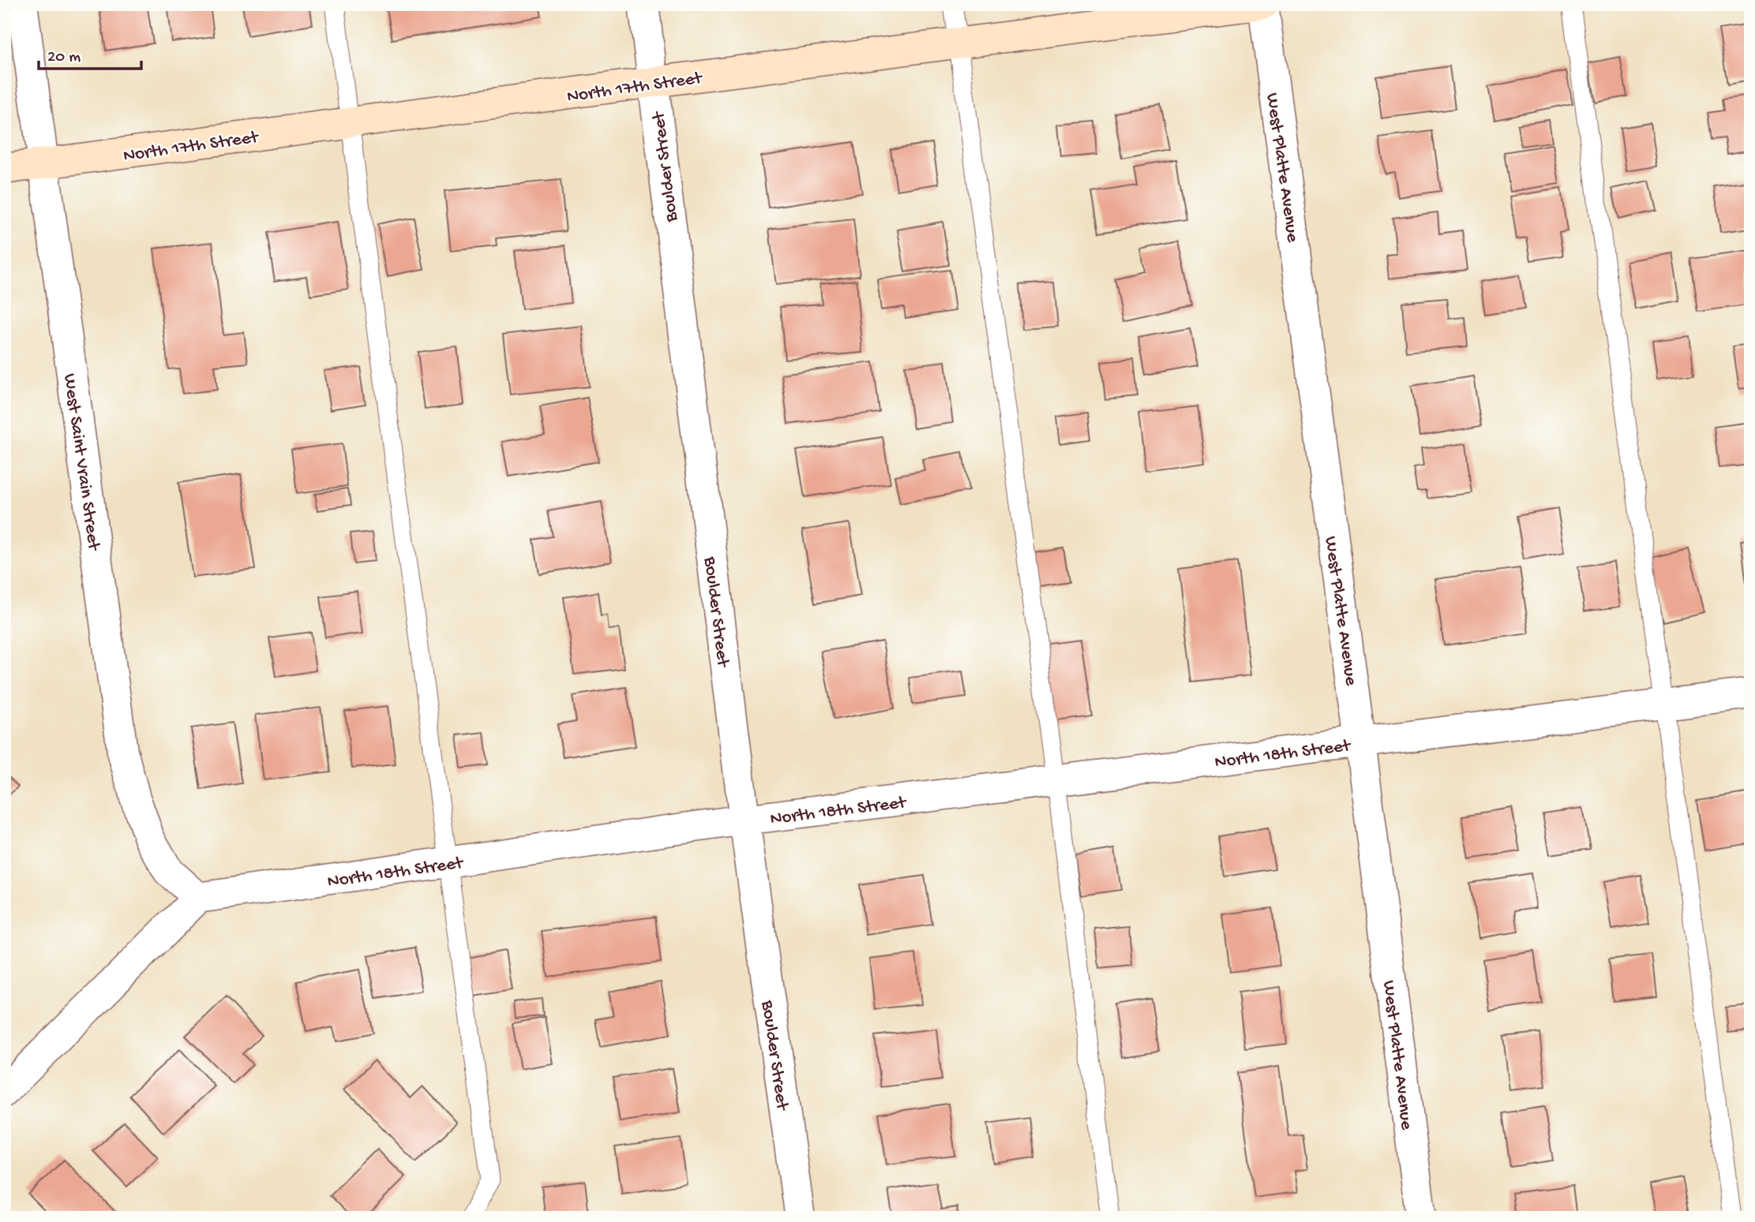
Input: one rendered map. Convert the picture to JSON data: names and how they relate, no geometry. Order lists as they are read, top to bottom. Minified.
{"streets":{"street":["North 17th Street","Boulder Street","West Platte Avenue","West Saint Vrain Street","North 18th Street"]},"crossings":[["North 17th Street","Boulder Street"],["North 17th Street","West Platte Avenue"],["North 17th Street","West Saint Vrain Street"],["Boulder Street","North 18th Street"],["West Platte Avenue","North 18th Street"],["West Saint Vrain Street","North 18th Street"]],"scale_bar":"20 m"}
